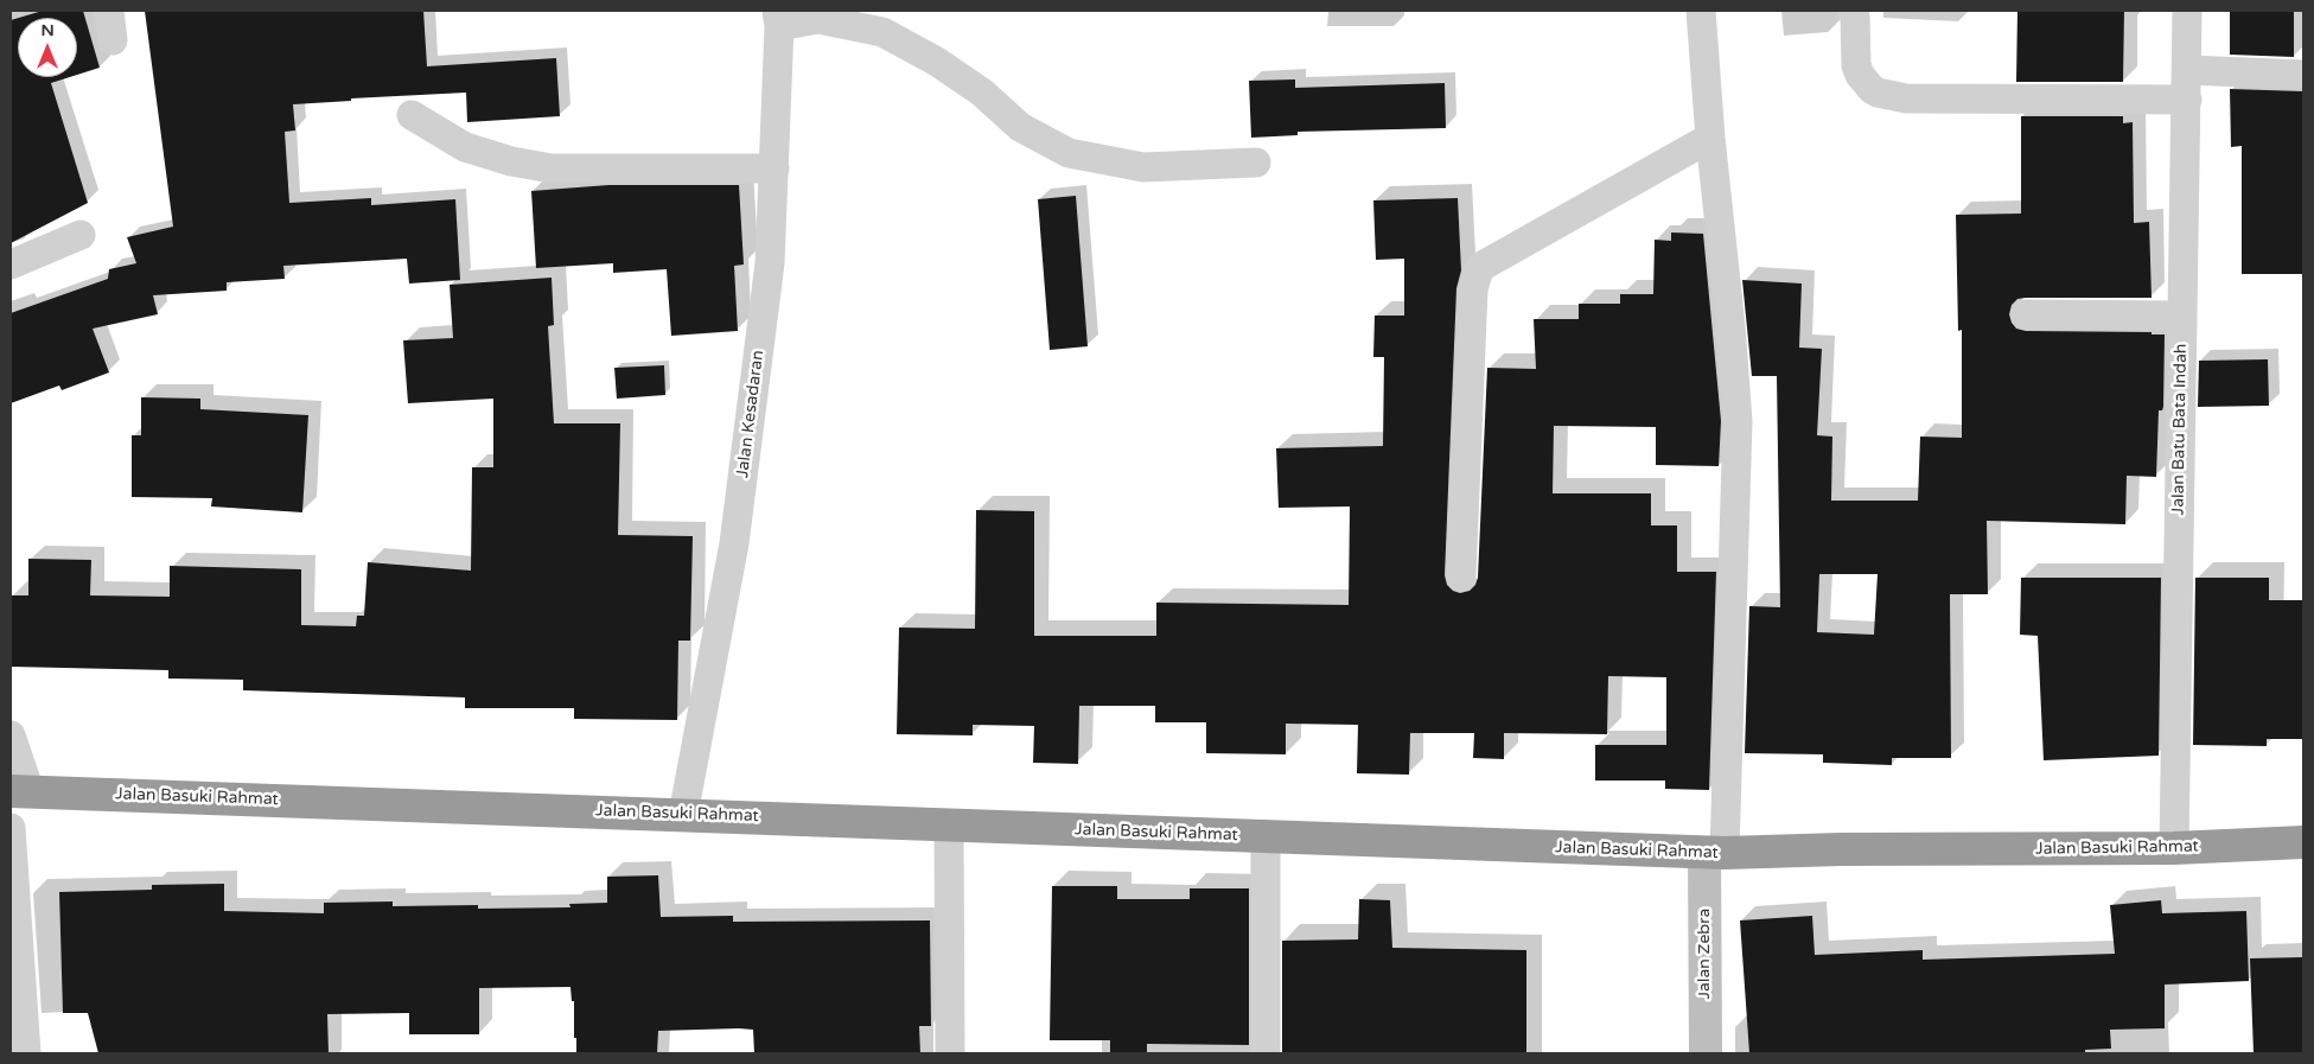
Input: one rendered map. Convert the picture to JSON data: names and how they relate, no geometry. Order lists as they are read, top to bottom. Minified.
{"streets":{"highway":["Jalan Basuki Rahmat"],"street":["Jalan Kesadaran","Jalan Batu Bata Indah","Jalan Zebra"]},"crossings":[["Jalan Kesadaran","Jalan Basuki Rahmat"],["Jalan Batu Bata Indah","Jalan Basuki Rahmat"],["Jalan Basuki Rahmat","Jalan Zebra"]],"north":"top"}
